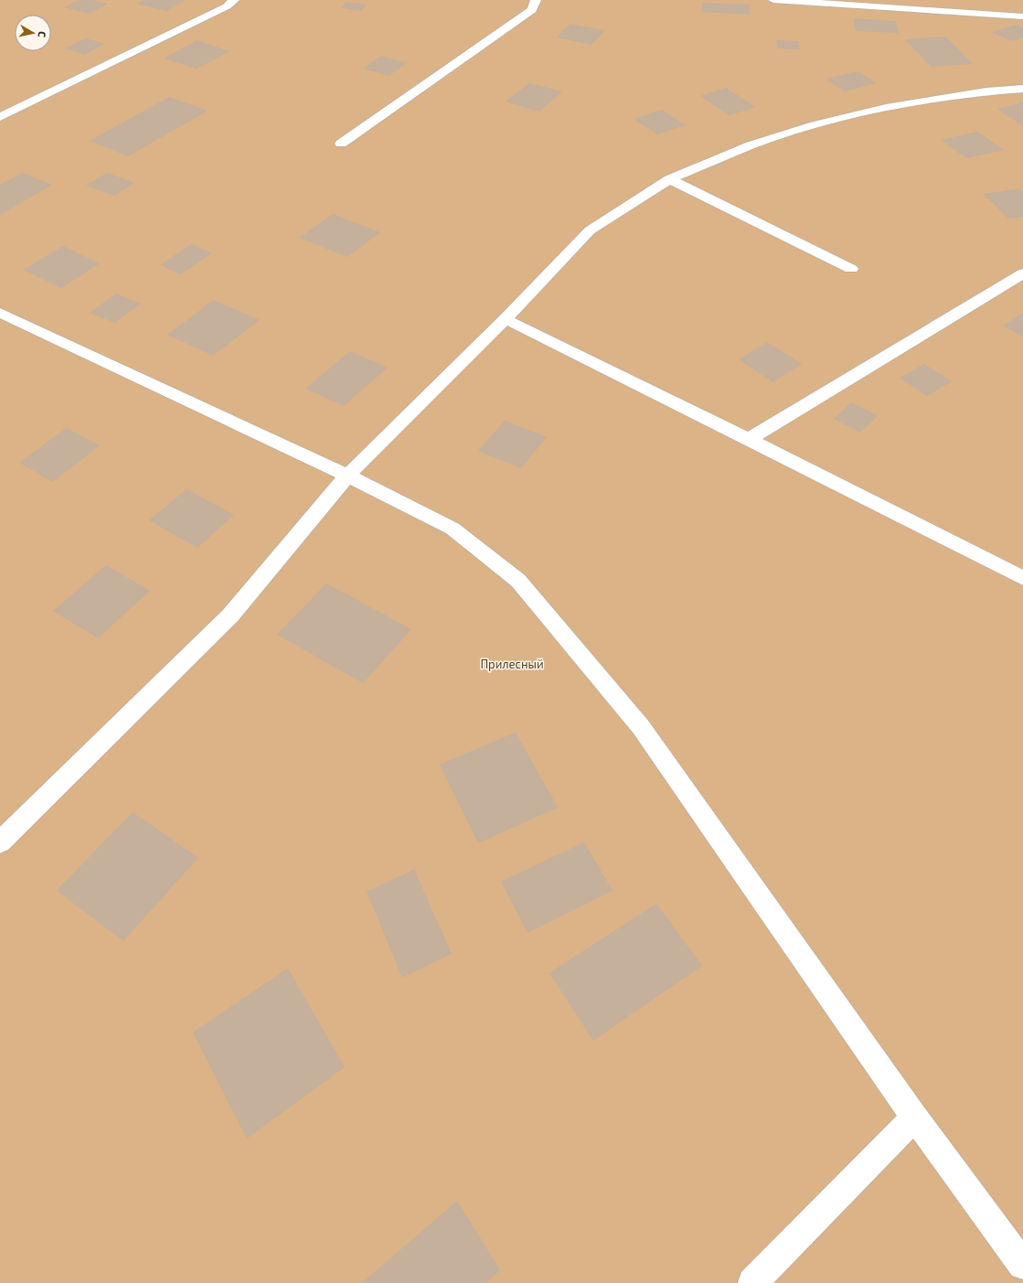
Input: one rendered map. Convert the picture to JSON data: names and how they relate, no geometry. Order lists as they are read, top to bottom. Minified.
{"parks":["Прилесный"],"north":"right"}
